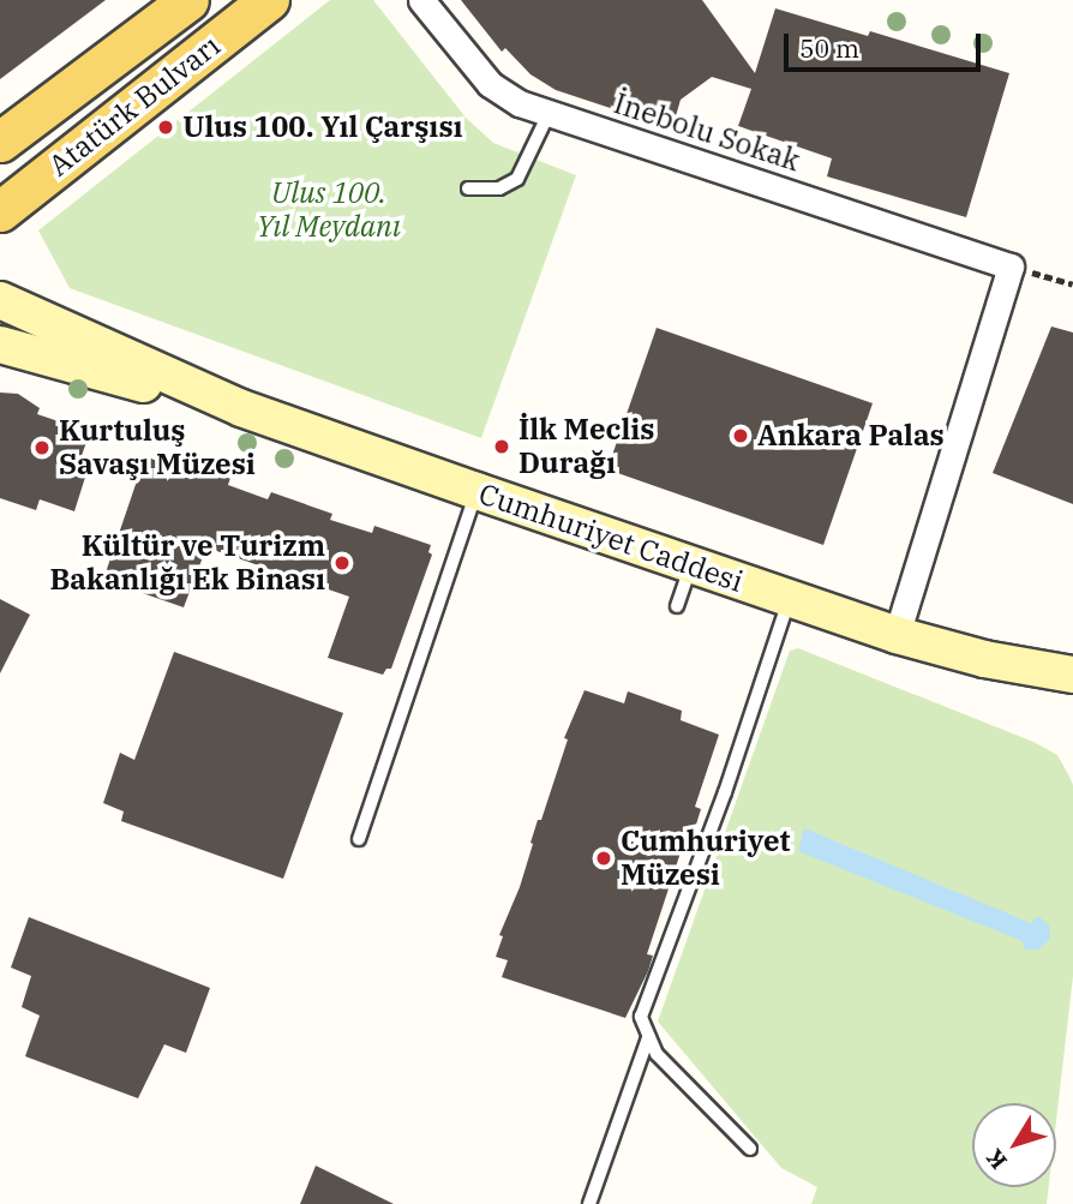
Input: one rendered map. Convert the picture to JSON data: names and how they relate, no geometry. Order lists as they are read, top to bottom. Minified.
{"streets":{"main road":["Atatürk Bulvarı","Cumhuriyet Caddesi"],"street":["İnebolu Sokak"]},"parks":["Ulus 100. Yıl Meydanı"],"places":["Ulus 100. Yıl Çarşısı","Ankara Palas","İlk Meclis Durağı","Kurtuluş Savaşı Müzesi","Kültür ve Turizm Bakanlığı Ek Binası","Cumhuriyet Müzesi"],"scale_bar":"50 m","north":"bottom left"}
